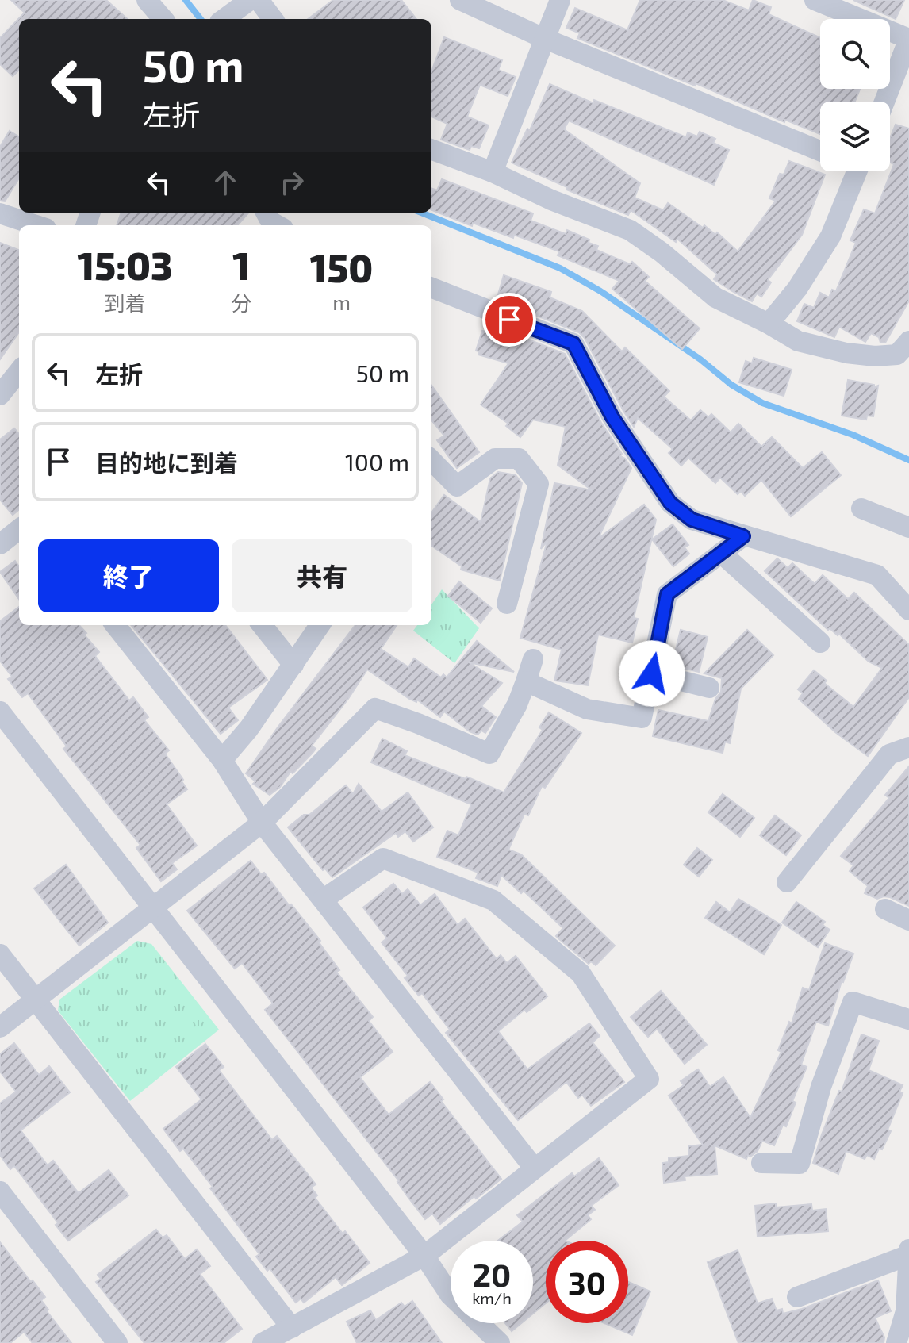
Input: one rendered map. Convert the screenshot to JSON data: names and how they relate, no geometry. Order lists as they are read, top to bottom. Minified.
{"page":{"turn":["50 m","左折"],"eta":["15:03","到着","1","分","150","m"],"list":[{"name":"左折","value":"50 m"},{"name":"目的地に到着","value":"100 m"}],"buttons":["終了","共有"],"speed":"20 km/h","limit":"30"}}
